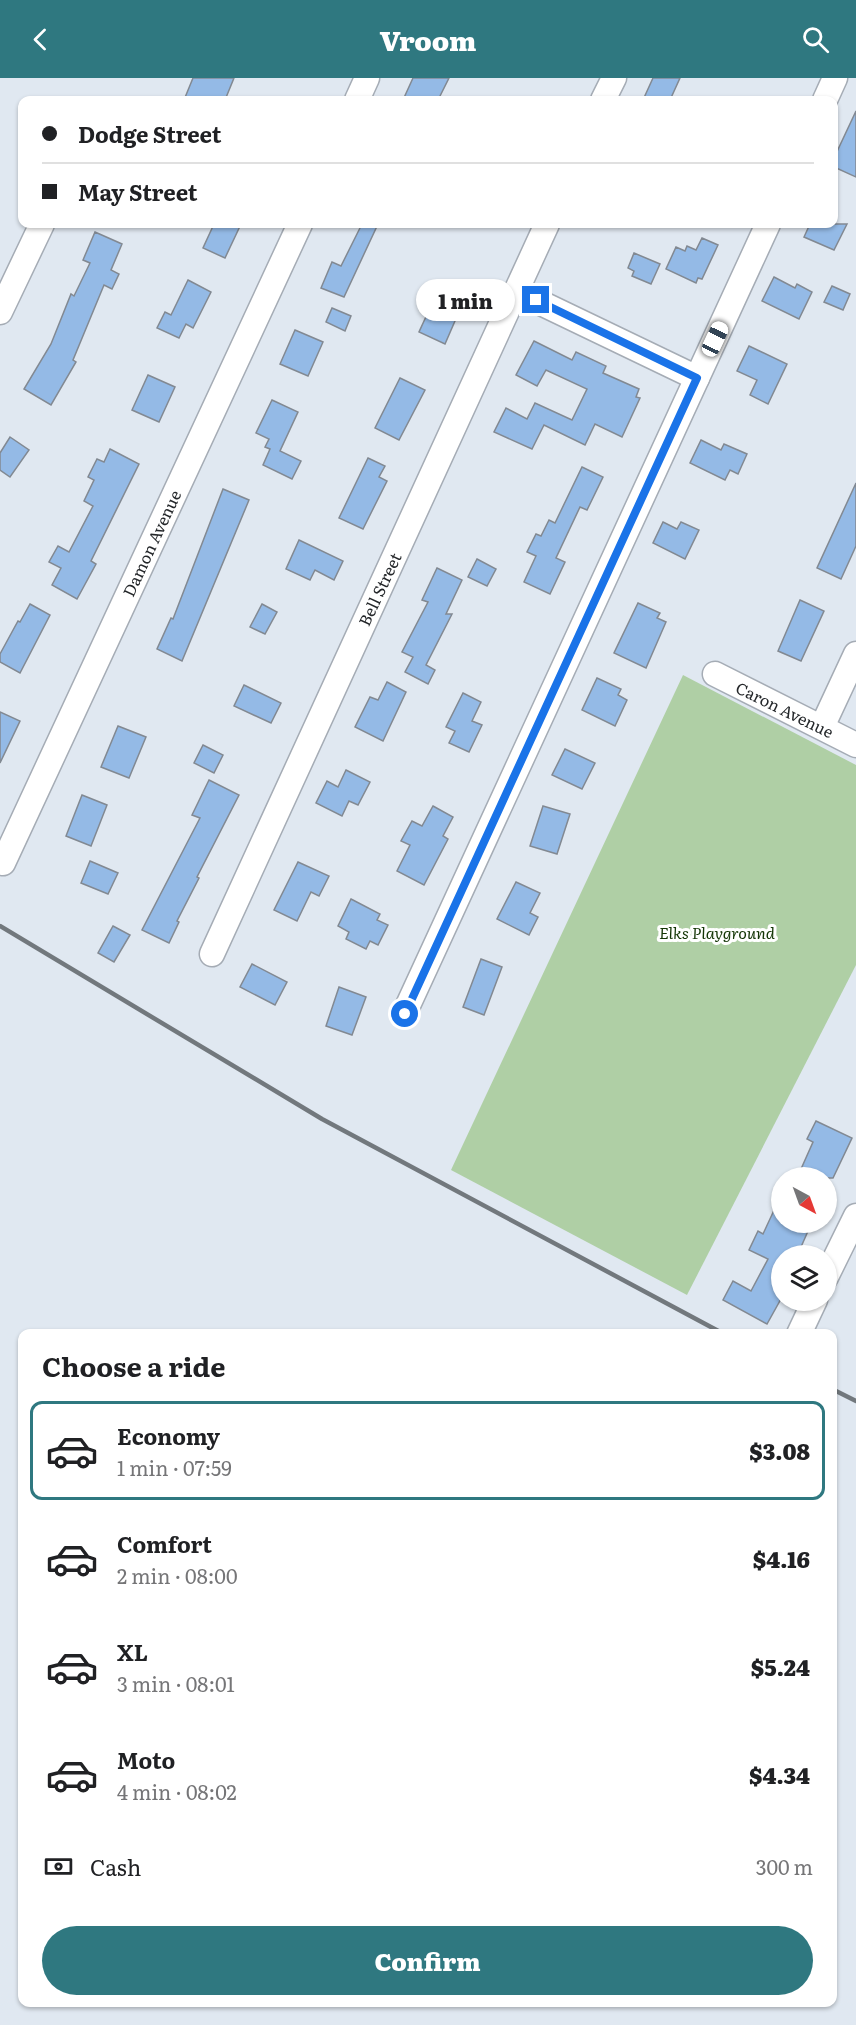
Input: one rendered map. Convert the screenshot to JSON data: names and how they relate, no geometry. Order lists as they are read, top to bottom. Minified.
{"streets":{"street":["Damon Avenue","Bell Street","Caron Avenue"]},"parks":["Elks Playground"],"north":"bottom right","page":{"header":"Vroom","banner":["Dodge Street","May Street"],"bubble":"1 min","heading":"Choose a ride","list":[{"name":"Economy","note":"1 min · 07:59","value":"$3.08"},{"name":"Comfort","note":"2 min · 08:00","value":"$4.16"},{"name":"XL","note":"3 min · 08:01","value":"$5.24"},{"name":"Moto","note":"4 min · 08:02","value":"$4.34"}],"pay":["Cash","300 m"],"buttons":"Confirm"}}
